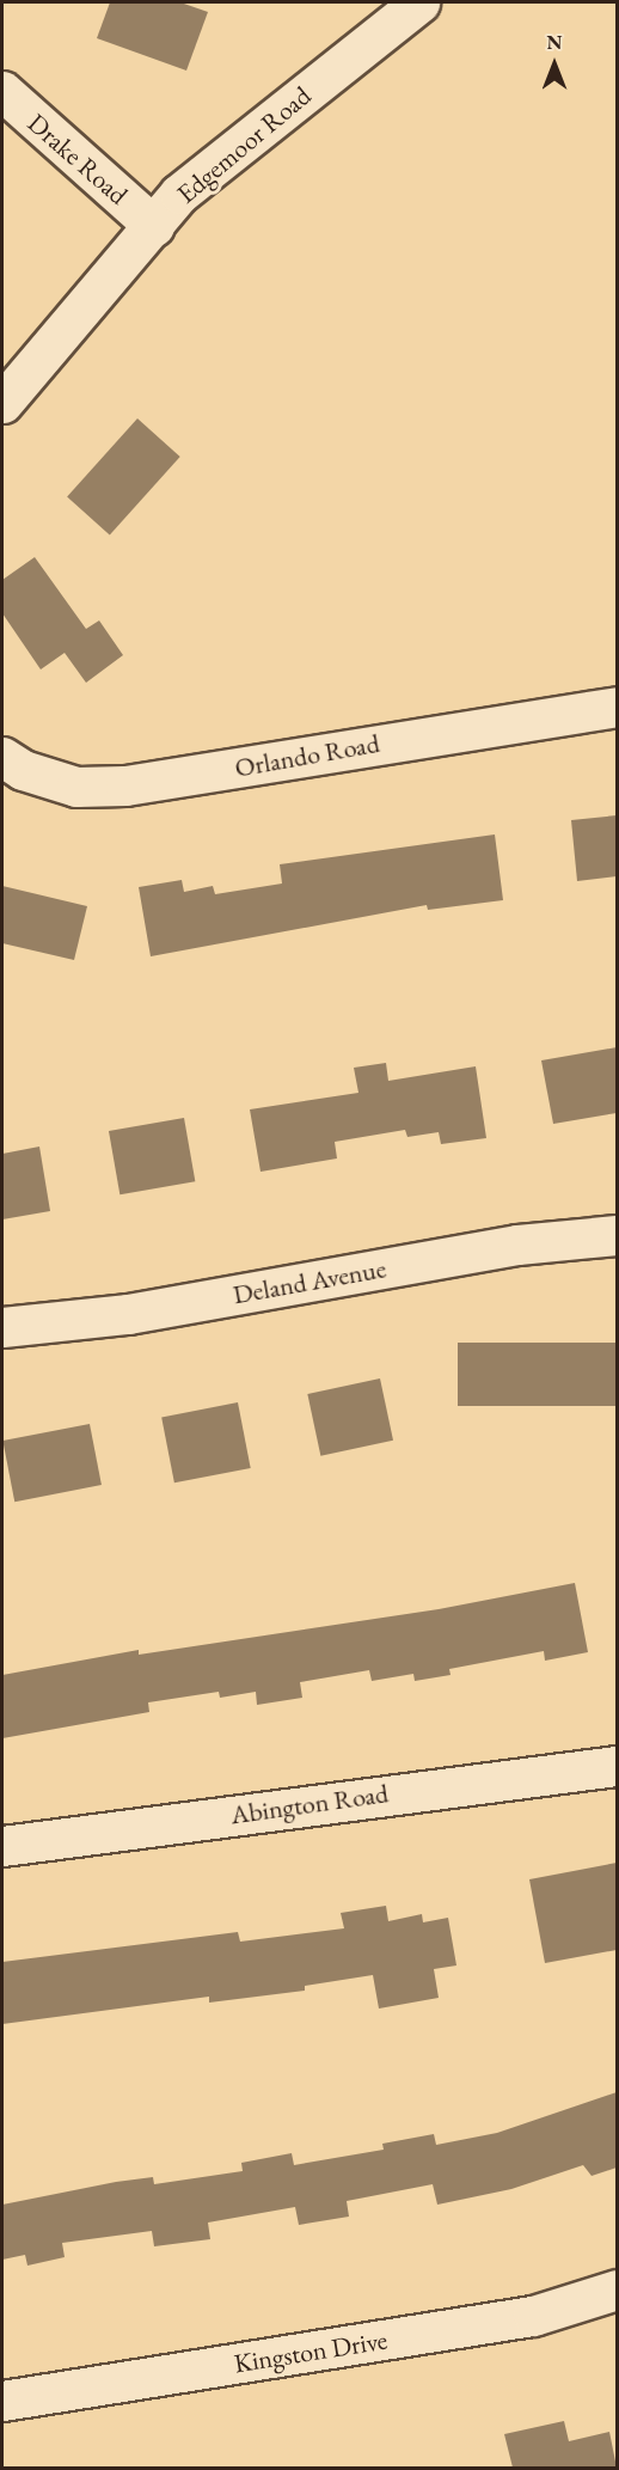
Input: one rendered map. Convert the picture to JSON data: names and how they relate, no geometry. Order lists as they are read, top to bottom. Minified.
{"streets":{"street":["Edgemoor Road","Drake Road","Orlando Road","Deland Avenue","Abington Road","Kingston Drive"]},"crossings":[["Edgemoor Road","Drake Road"]],"north":"top"}
